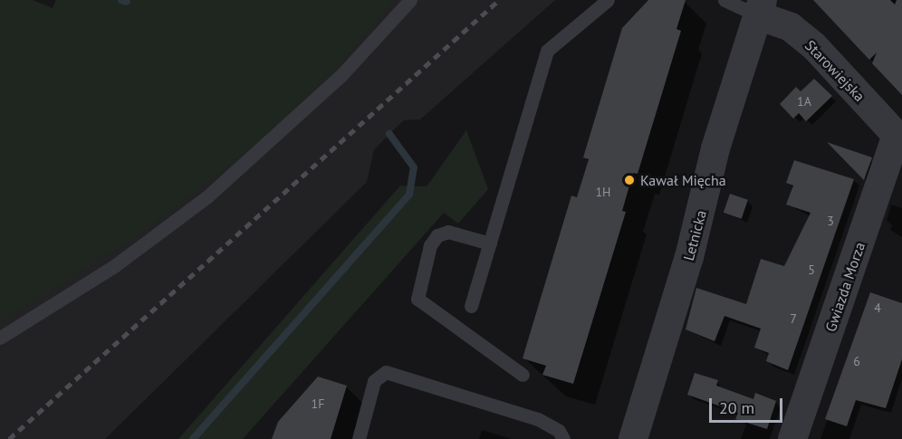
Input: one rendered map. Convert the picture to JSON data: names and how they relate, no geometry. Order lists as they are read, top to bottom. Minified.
{"streets":{"street":["Starowiejska","Letnicka","Gwiazda Morza"]},"crossings":[["Starowiejska","Letnicka"],["Starowiejska","Gwiazda Morza"]],"places":["Kawał Mięcha"],"house_numbers":["1A","1H","3","5","4","7","6","1F"],"scale_bar":"20 m"}
